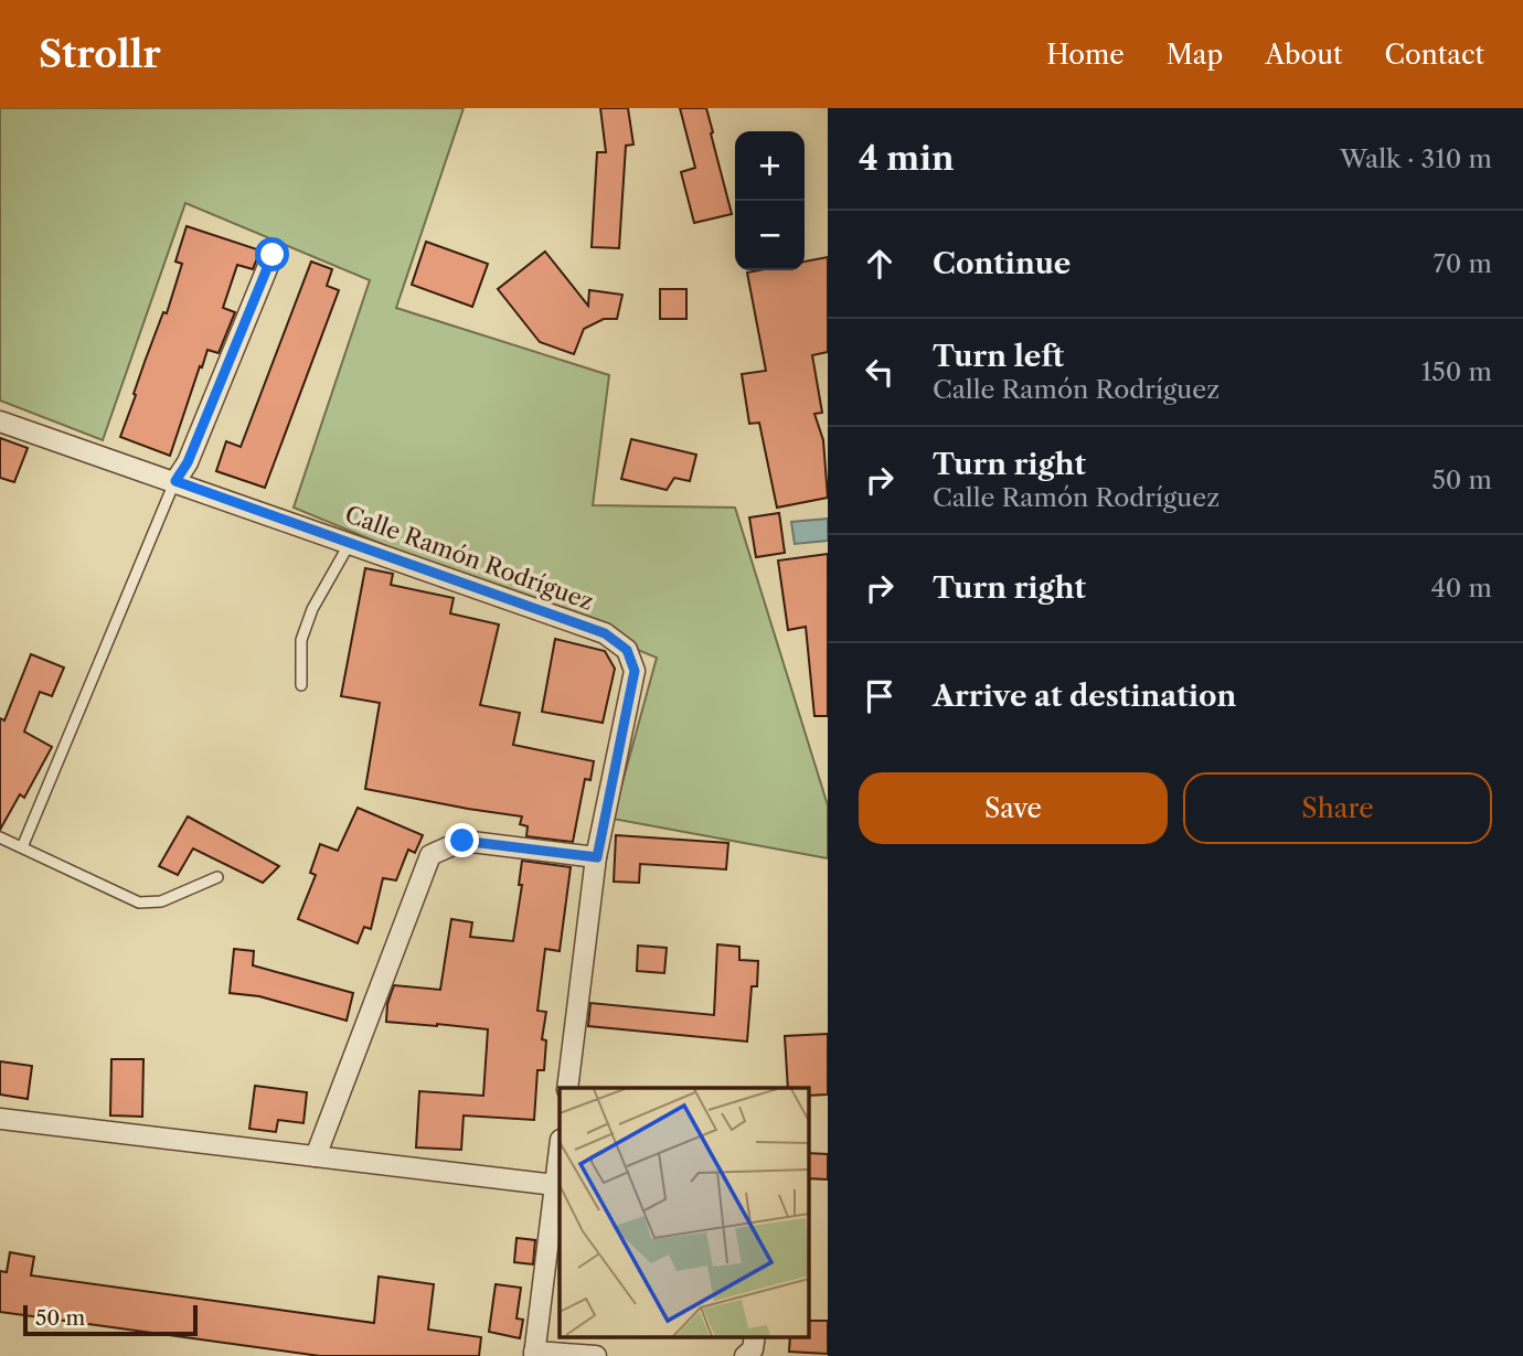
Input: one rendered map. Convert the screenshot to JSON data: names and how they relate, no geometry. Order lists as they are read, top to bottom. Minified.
{"streets":{"street":["Calle Ramón Rodríguez"]},"scale_bar":"50 m","page":{"header":"Strollr","nav":["Home","Map","About","Contact"],"heading":["4 min","Walk · 310 m"],"map_buttons":["+","−"],"list":[["Continue","70 m"],["Turn left","Calle Ramón Rodríguez","150 m"],["Turn right","Calle Ramón Rodríguez","50 m"],["Turn right","40 m"],"Arrive at destination"],"buttons":["Save","Share"],"scale":"50 m"}}
